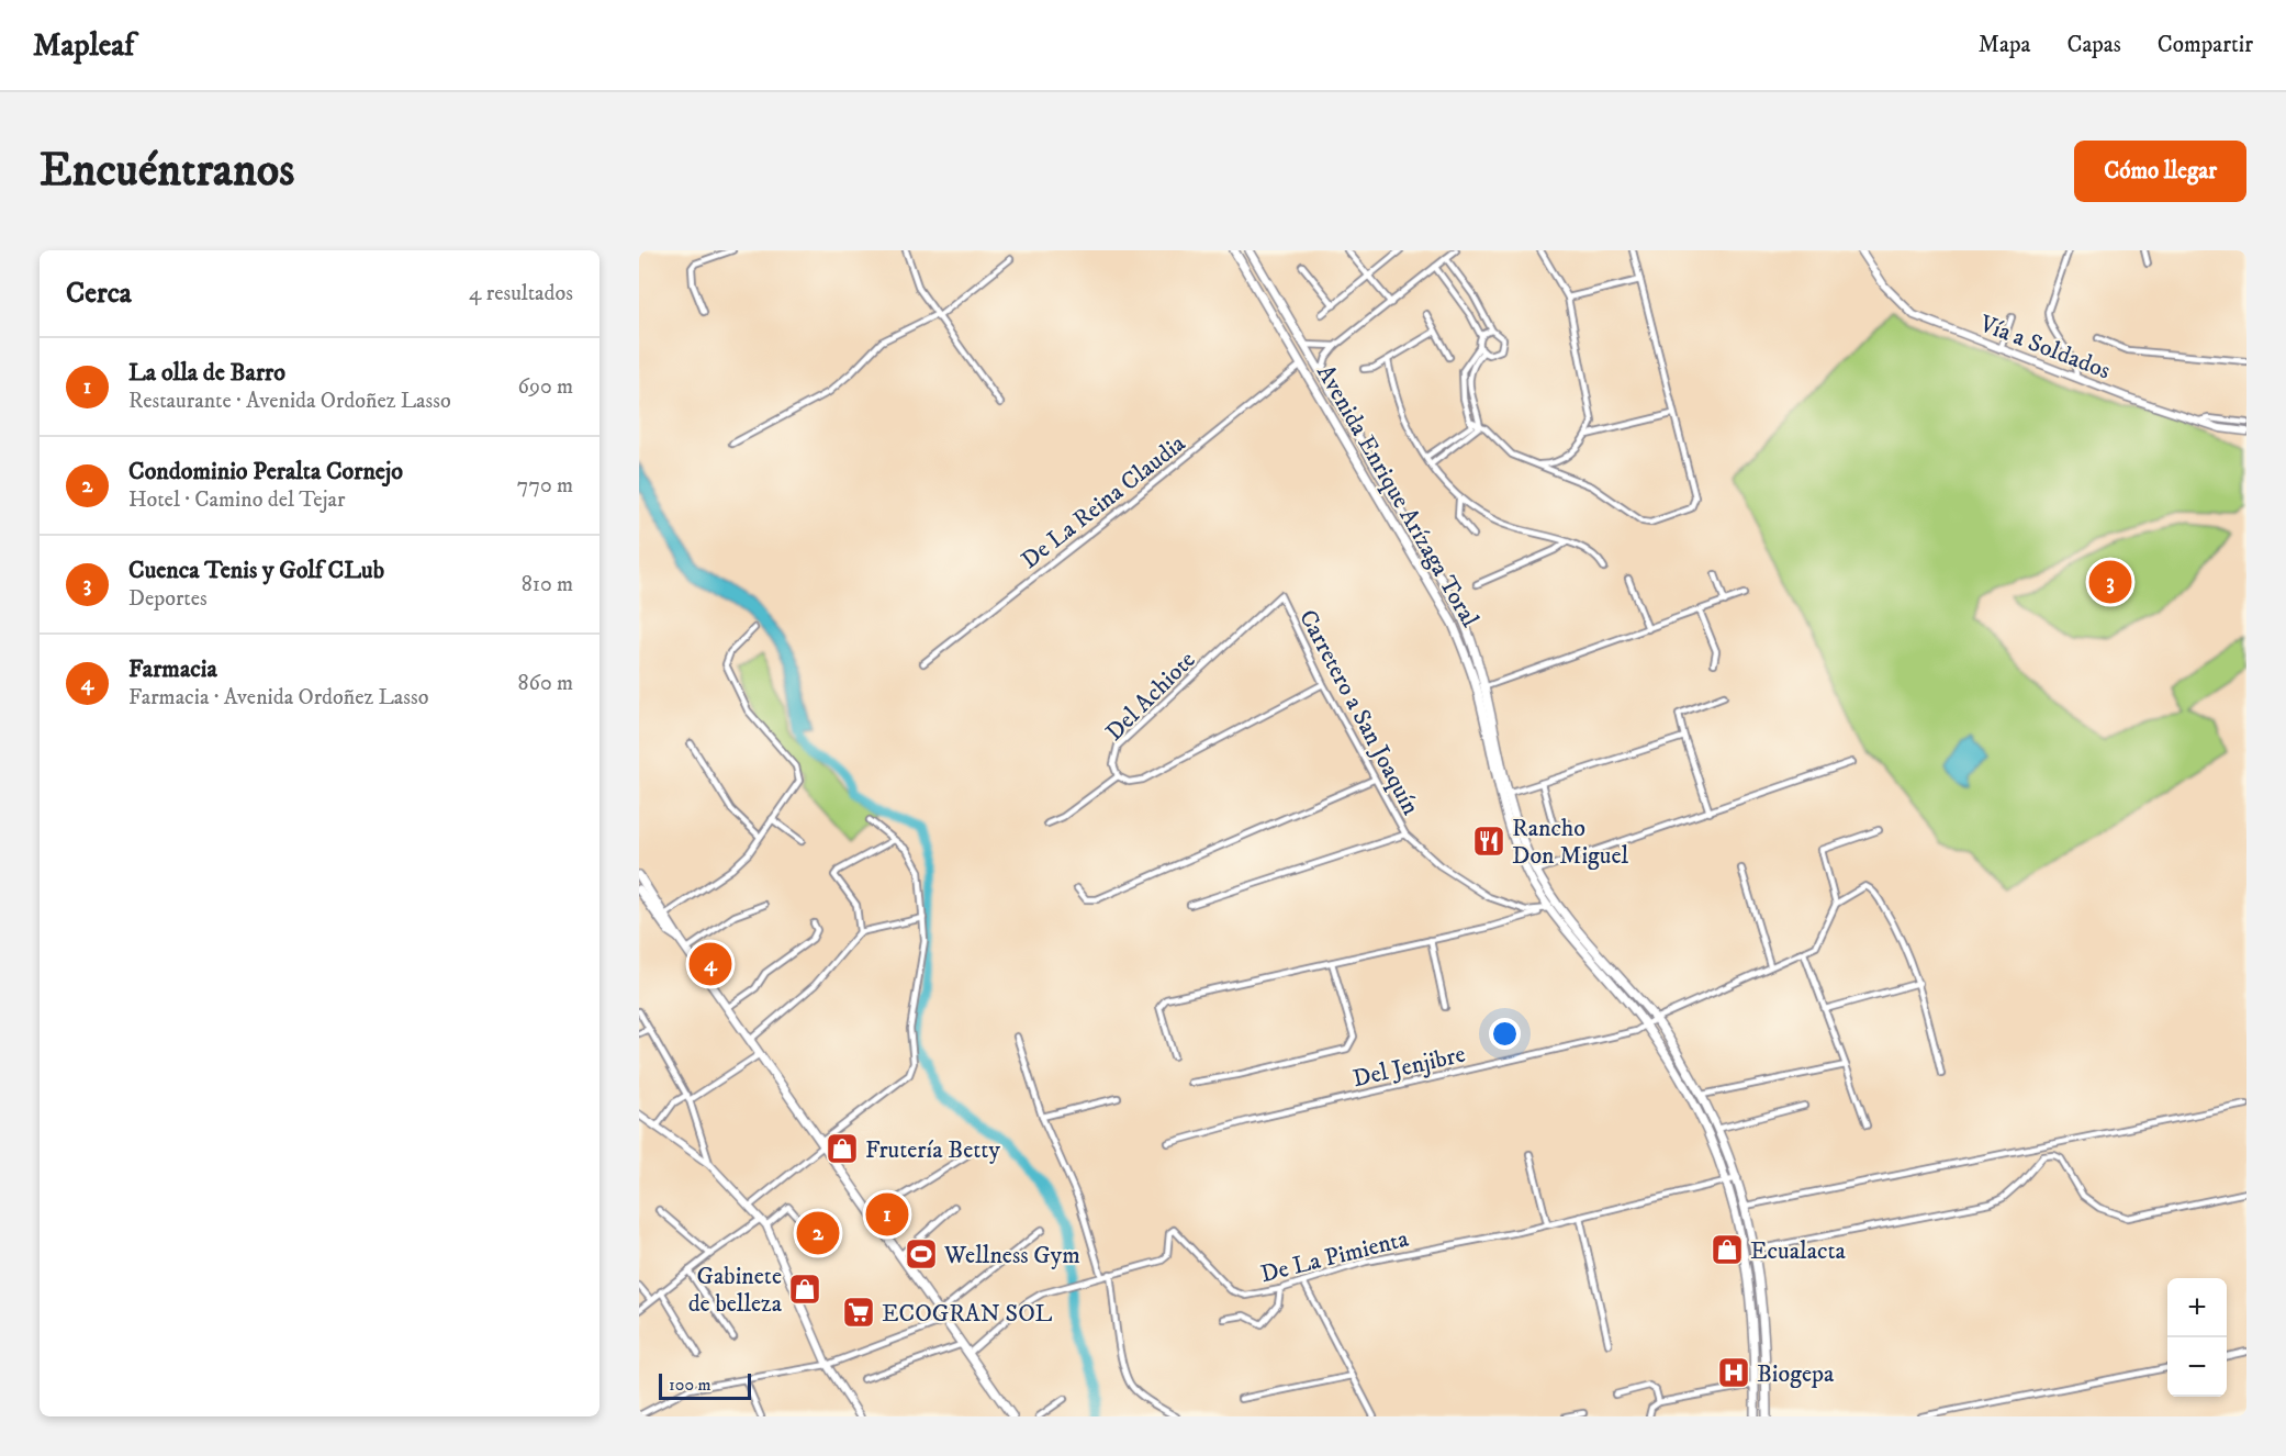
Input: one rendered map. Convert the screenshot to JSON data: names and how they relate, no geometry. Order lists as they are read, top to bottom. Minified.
{"streets":{"main road":["Avenida Enrique Arízaga Toral"],"street":["Vía a Soldados","De La Reina Claudia","Del Achiote","Carretero a San Joaquín","Del Jenjibre","De La Pimienta"]},"crossings":[["Avenida Enrique Arízaga Toral","De La Reina Claudia"],["Avenida Enrique Arízaga Toral","Carretero a San Joaquín"],["Avenida Enrique Arízaga Toral","Del Jenjibre"],["Avenida Enrique Arízaga Toral","De La Pimienta"],["Del Achiote","Carretero a San Joaquín"]],"places":{"restaurant":["Rancho Don Miguel"],"shop":["Frutería Betty","Ecualacta","Gabinete de belleza"],"sports":["Wellness Gym"],"supermarket":["ECOGRAN SOL"],"hospital":["Biogepa"]},"scale_bar":"100 m","page":{"header":"Mapleaf","nav":["Mapa","Capas","Compartir"],"buttons":"Cómo llegar","title":"Encuéntranos","heading":["Cerca","4 resultados"],"list":[{"mark":"1","name":"La olla de Barro","note":"Restaurante · Avenida Ordoñez Lasso","value":"690 m"},{"mark":"2","name":"Condominio Peralta Cornejo","note":"Hotel · Camino del Tejar","value":"770 m"},{"mark":"3","name":"Cuenca Tenis y Golf CLub","note":"Deportes","value":"810 m"},{"mark":"4","name":"Farmacia","note":"Farmacia · Avenida Ordoñez Lasso","value":"860 m"}],"pins":["3","4","1","2"],"map_buttons":["+","−"],"scale":"100 m"}}
